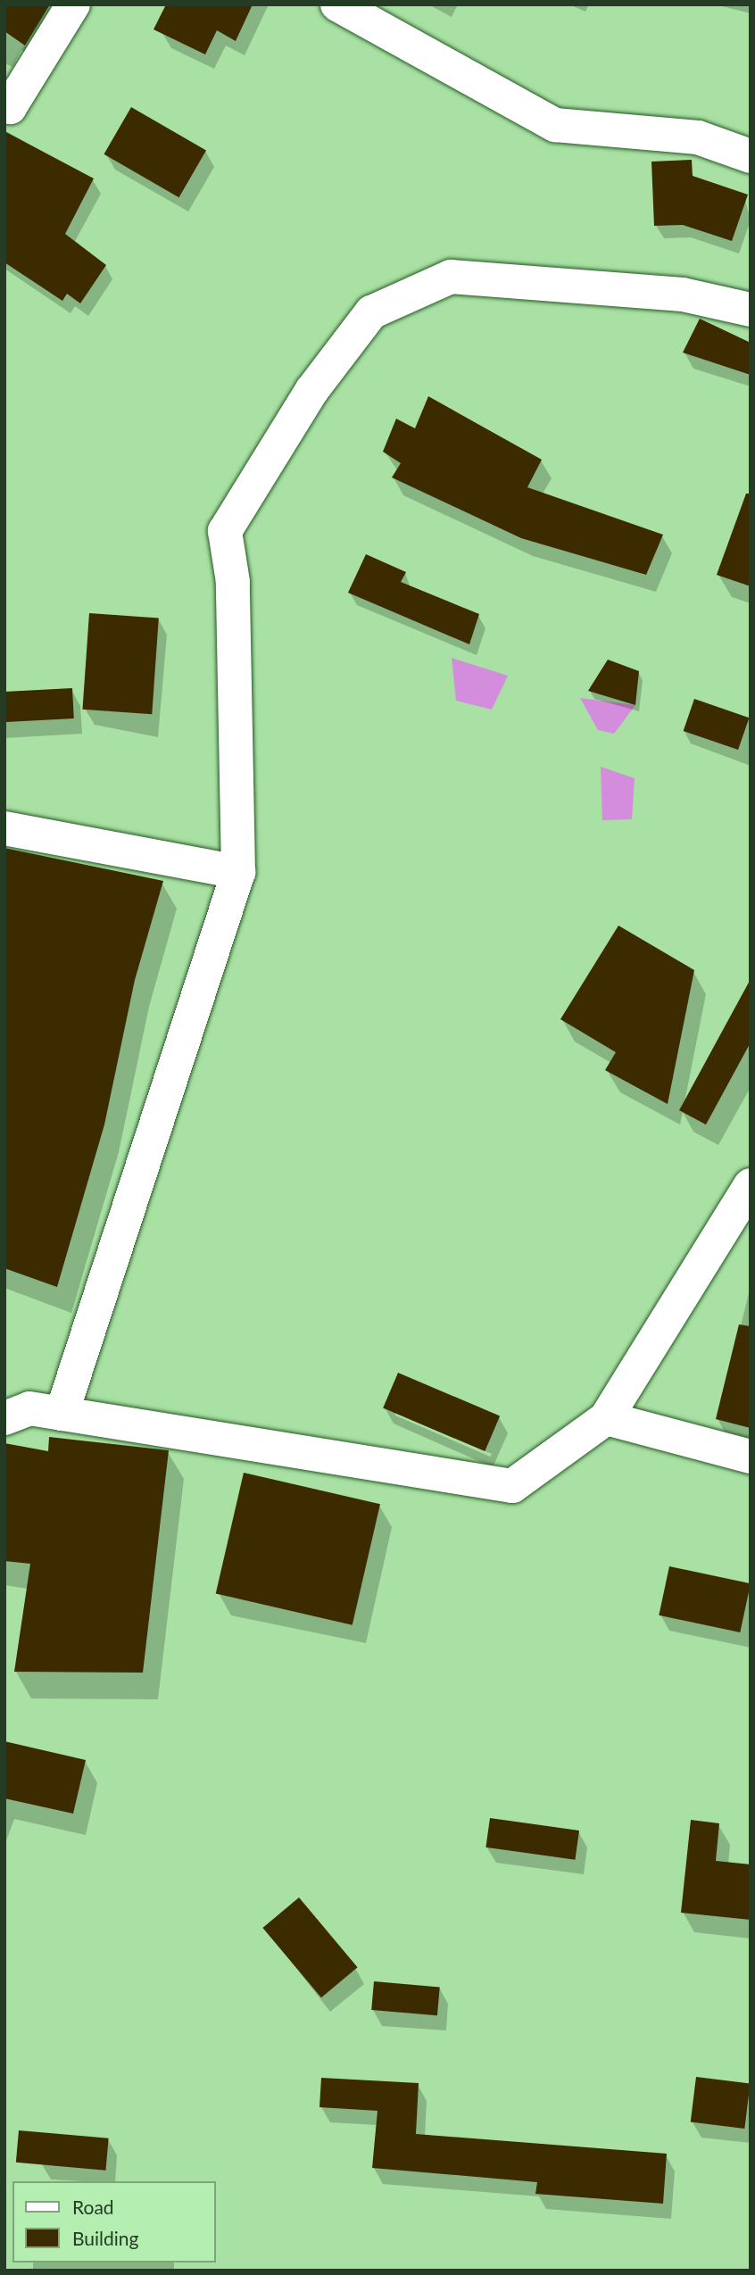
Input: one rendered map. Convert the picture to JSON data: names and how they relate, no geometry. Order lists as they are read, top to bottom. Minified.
{"legend":["Road","Building"]}
